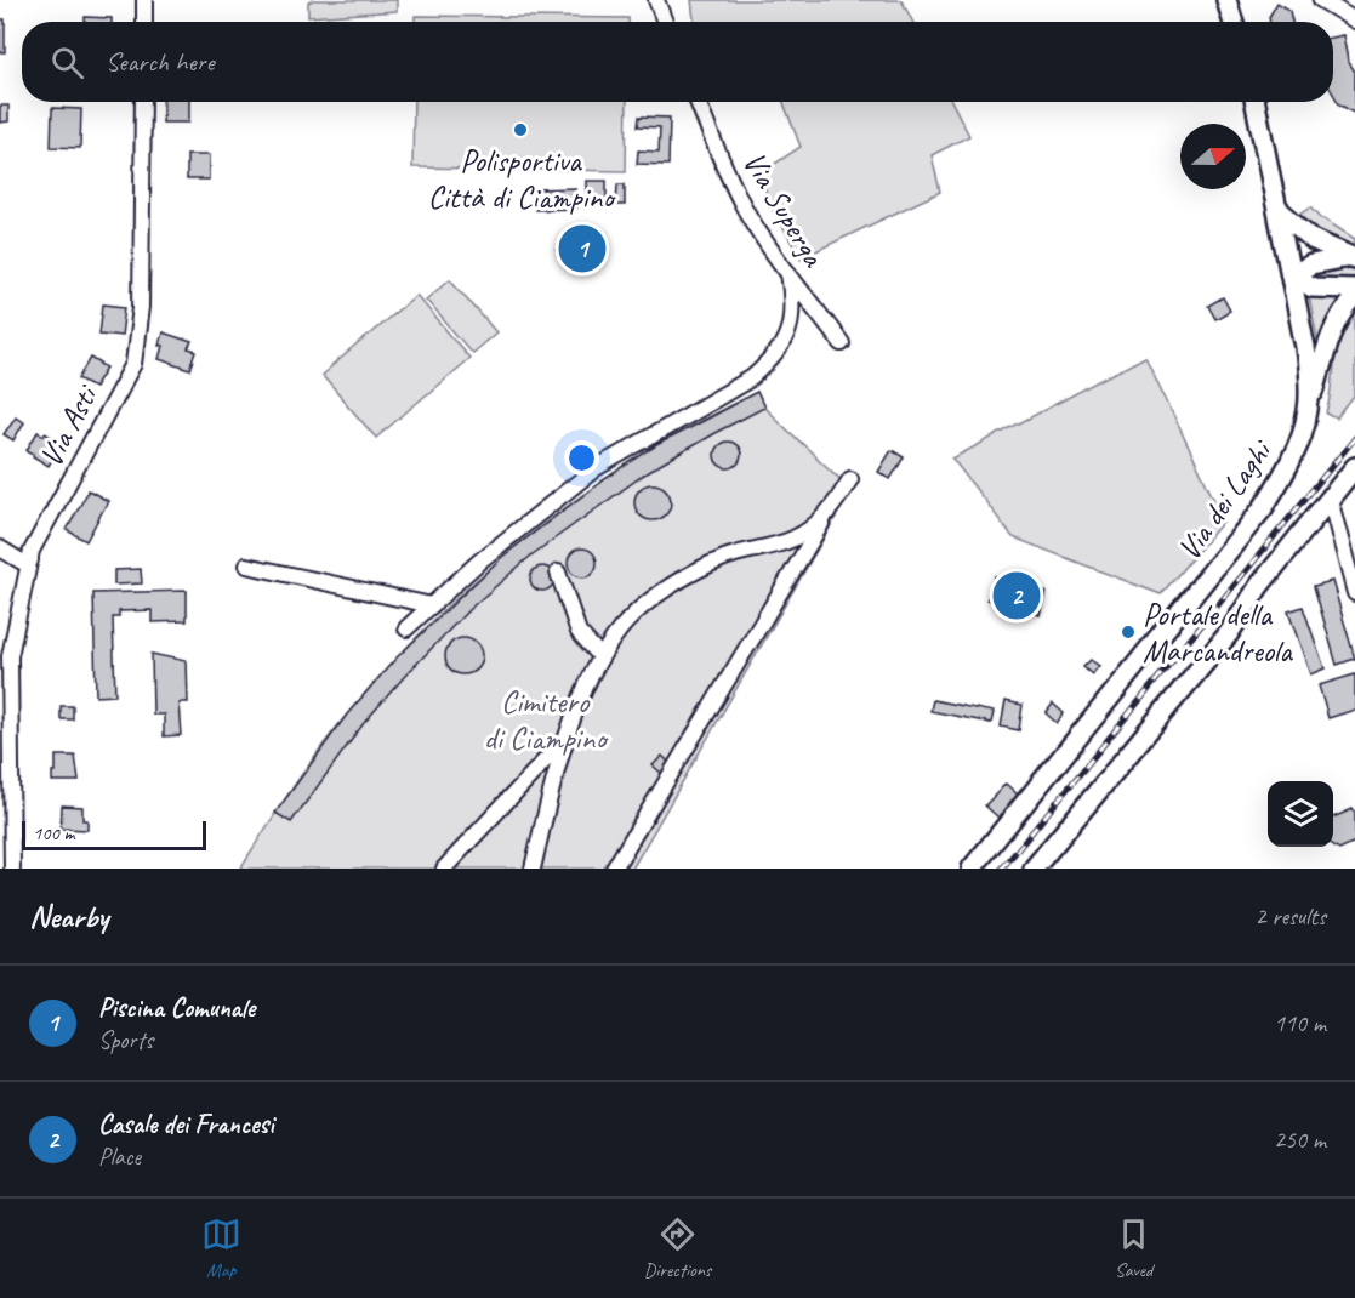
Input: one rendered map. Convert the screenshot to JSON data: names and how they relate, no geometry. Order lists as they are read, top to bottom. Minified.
{"streets":{"main road":["Via dei Laghi"],"street":["Via Superga","Via Asti"]},"parks":["Cimitero di Ciampino"],"places":["Polisportiva Città di Ciampino","Portale della Marcandreola"],"scale_bar":"100 m","north":"right","page":{"search":"Search here","pins":["1","2"],"scale":"100 m","heading":["Nearby","2 results"],"list":[{"mark":"1","name":"Piscina Comunale","note":"Sports","value":"110 m"},{"mark":"2","name":"Casale dei Francesi","note":"Place","value":"250 m"}],"nav":["Map","Directions","Saved"]}}
